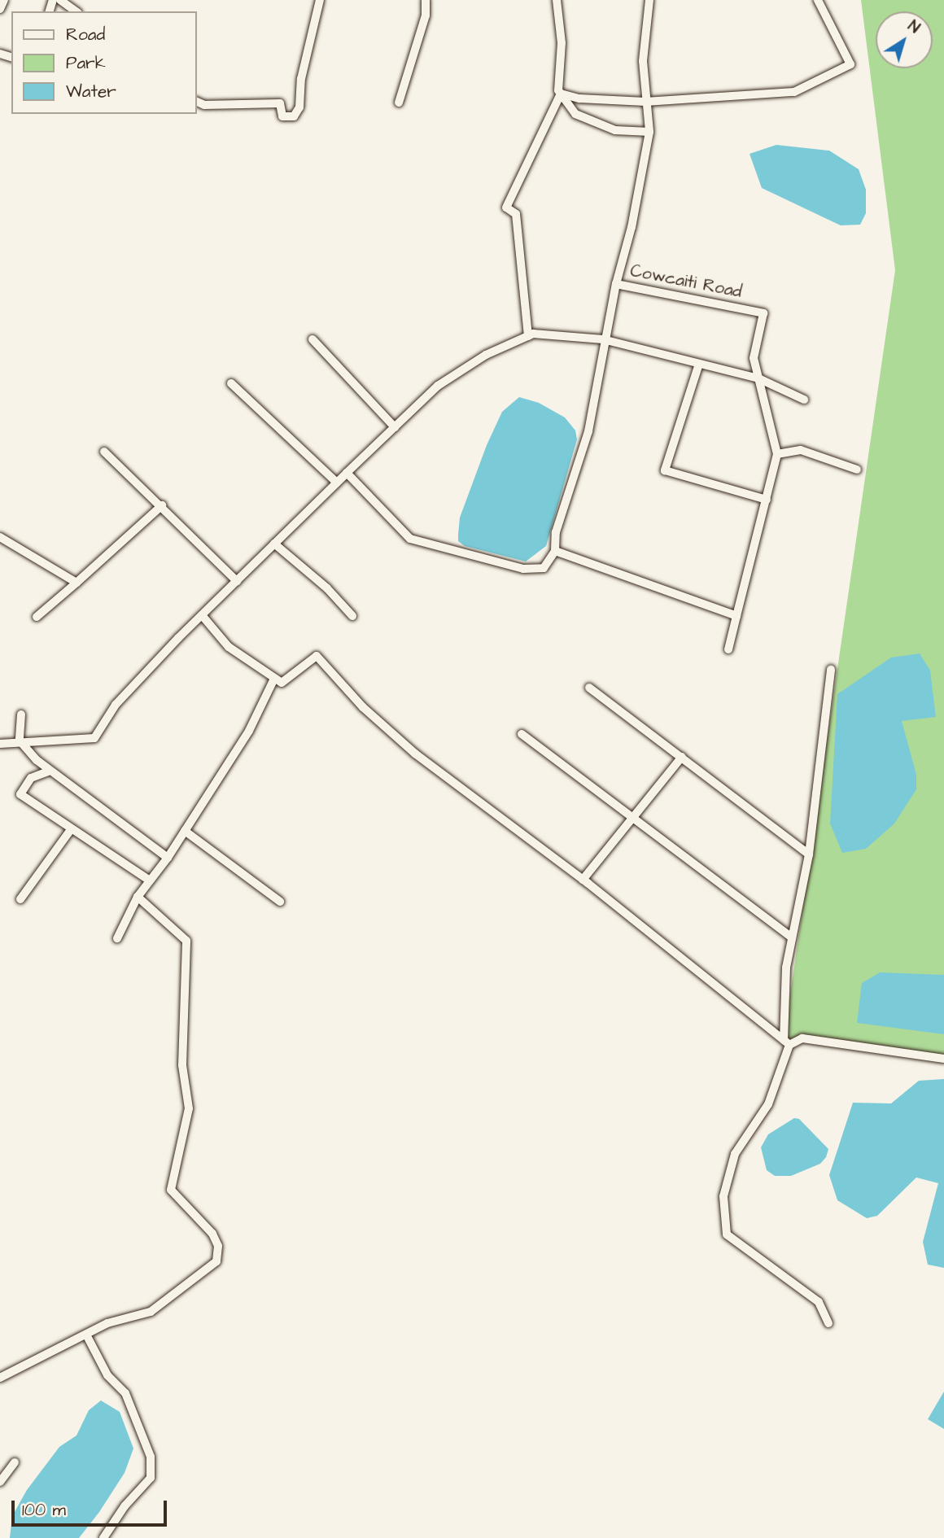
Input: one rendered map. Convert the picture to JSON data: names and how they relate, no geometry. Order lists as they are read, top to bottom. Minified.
{"streets":{"street":["Cowcaiti Road"]},"legend":["Road","Park","Water"],"scale_bar":"100 m","north":"top right"}
